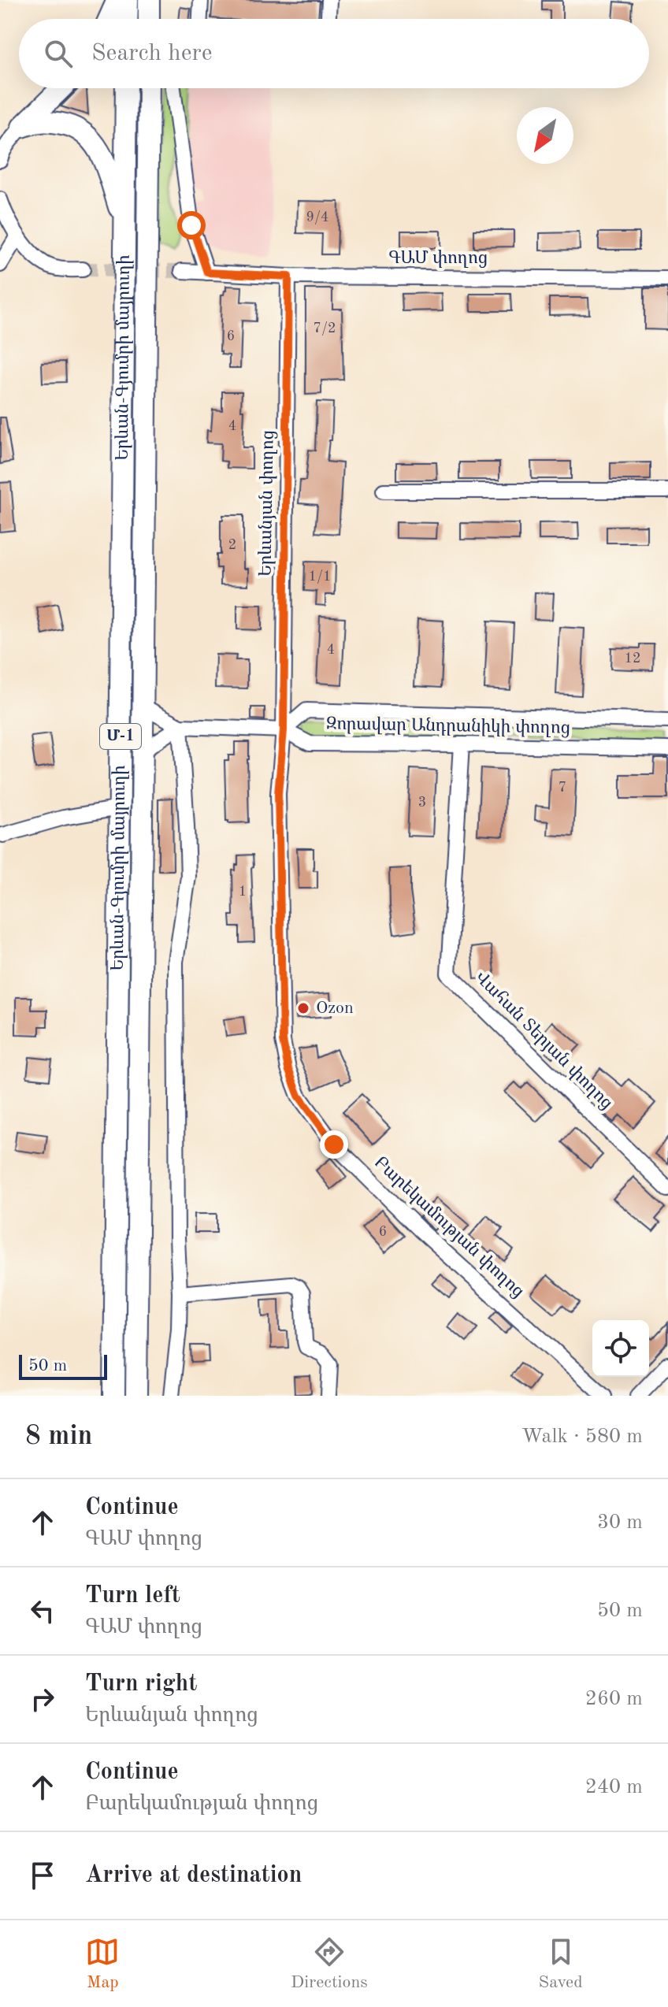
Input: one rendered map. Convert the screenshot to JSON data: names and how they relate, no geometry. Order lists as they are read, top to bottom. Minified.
{"streets":{"highway":["Երևան-Գյումրի մայրուղի","Մ-1"],"street":["ԳԱՄ փողոց","Երևանյան փողոց","Զորավար Անդրանիկի փողոց","Վահան Տերյան փողոց","Բարեկամության փողոց"]},"crossings":[["ԳԱՄ փողոց","Երևանյան փողոց"],["Երևանյան փողոց","Զորավար Անդրանիկի փողոց"],["Երևանյան փողոց","Բարեկամության փողոց"],["Զորավար Անդրանիկի փողոց","Վահան Տերյան փողոց"],["Զորավար Անդրանիկի փողոց","Բարեկամության փողոց"]],"places":["Ozon"],"house_numbers":["9/4","7/2","6","4","2","1/1","4","12","7","3","1","6"],"scale_bar":"50 m","north":"bottom left","page":{"search":"Search here","scale":"50 m","heading":["8 min","Walk · 580 m"],"list":[["Continue","ԳԱՄ փողոց","30 m"],["Turn left","ԳԱՄ փողոց","50 m"],["Turn right","Երևանյան փողոց","260 m"],["Continue","Բարեկամության փողոց","240 m"],"Arrive at destination"],"nav":["Map","Directions","Saved"]}}
